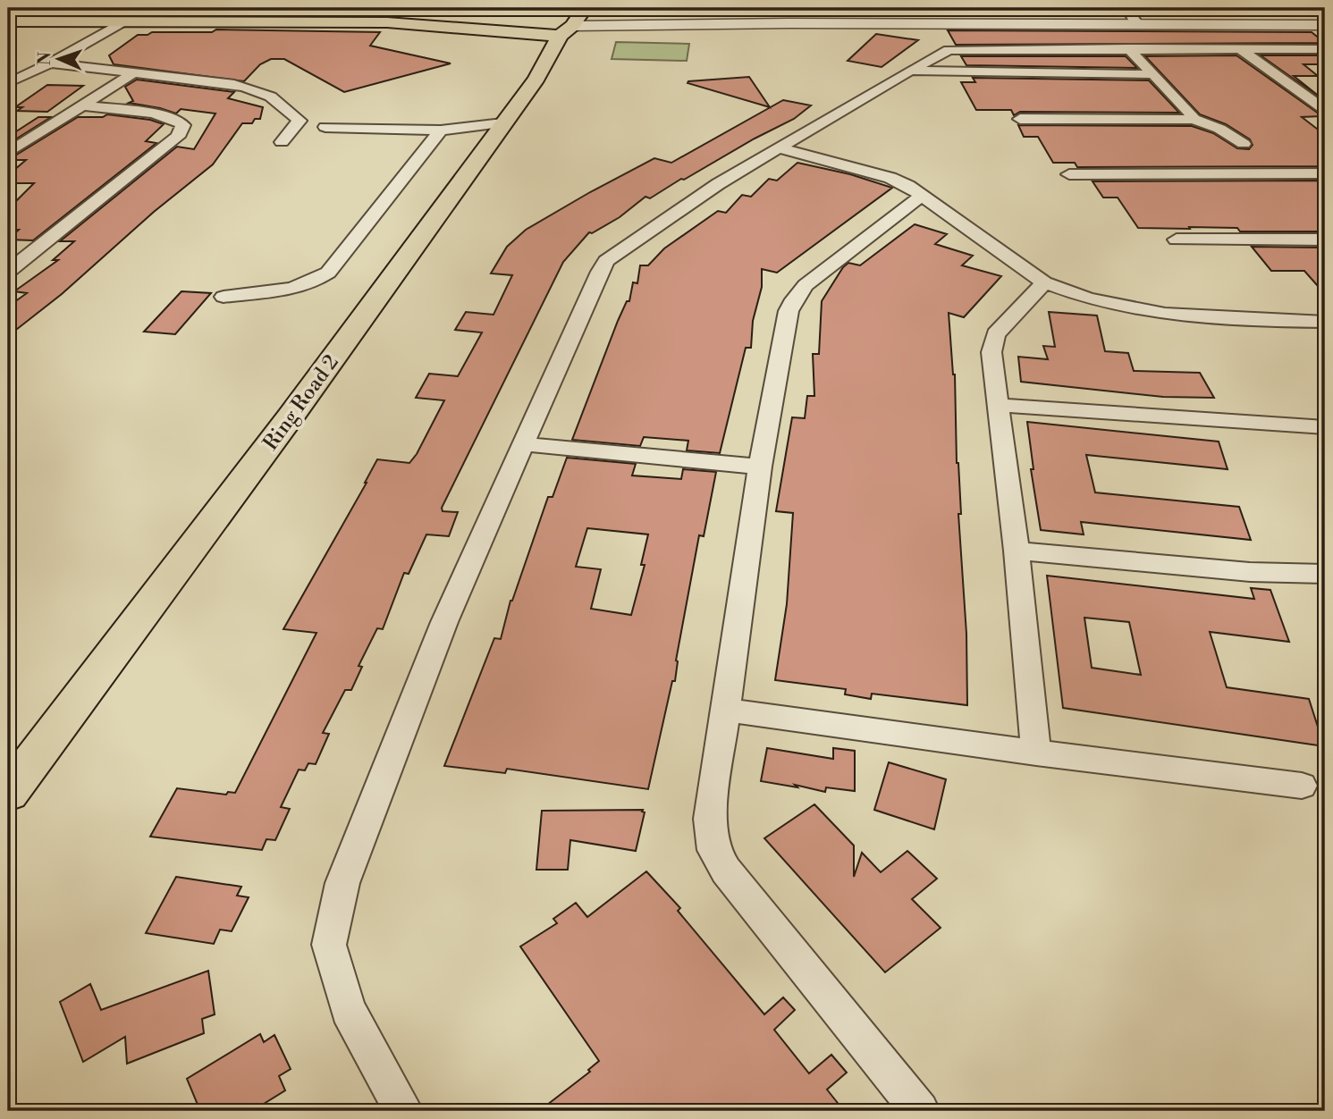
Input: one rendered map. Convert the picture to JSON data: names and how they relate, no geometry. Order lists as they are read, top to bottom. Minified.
{"streets":{"main road":["Ring Road 2"]},"north":"left"}
